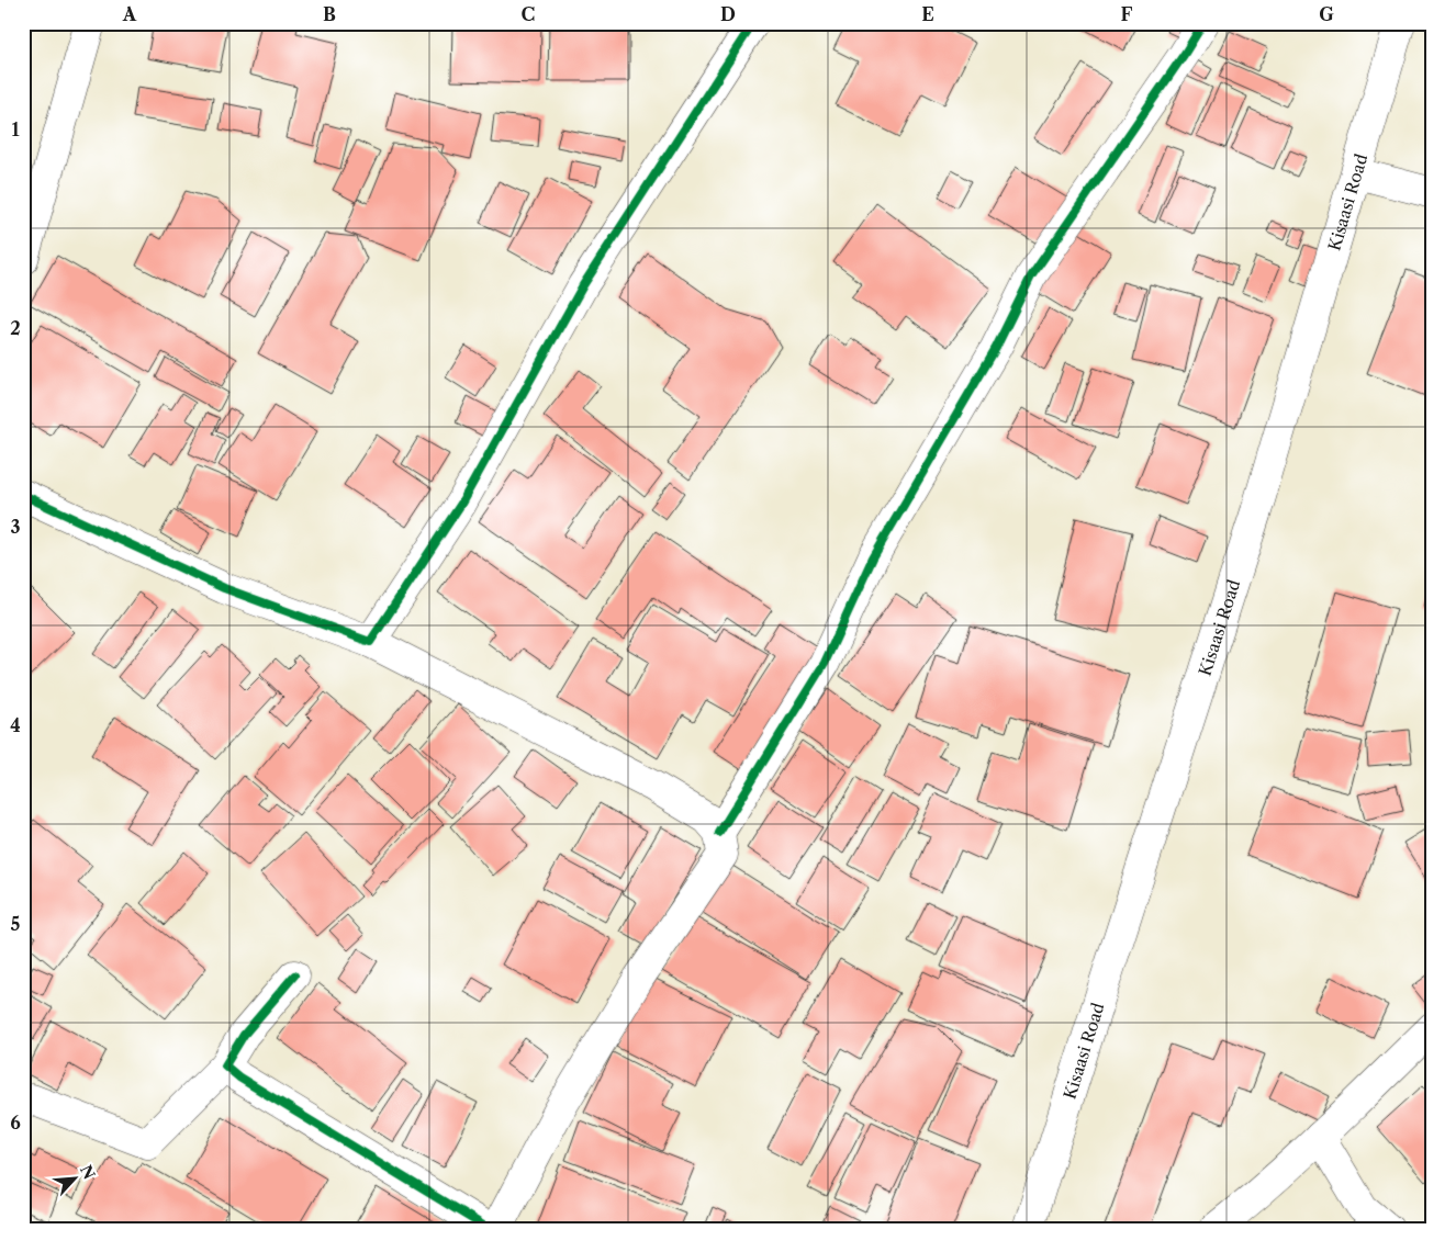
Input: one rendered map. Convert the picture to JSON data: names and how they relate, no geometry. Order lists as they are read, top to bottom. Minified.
{"streets":{"street":["Kisaasi Road"]},"north":"top right","grid":{"columns":["A","B","C","D","E","F","G"],"rows":["1","2","3","4","5","6"]}}
